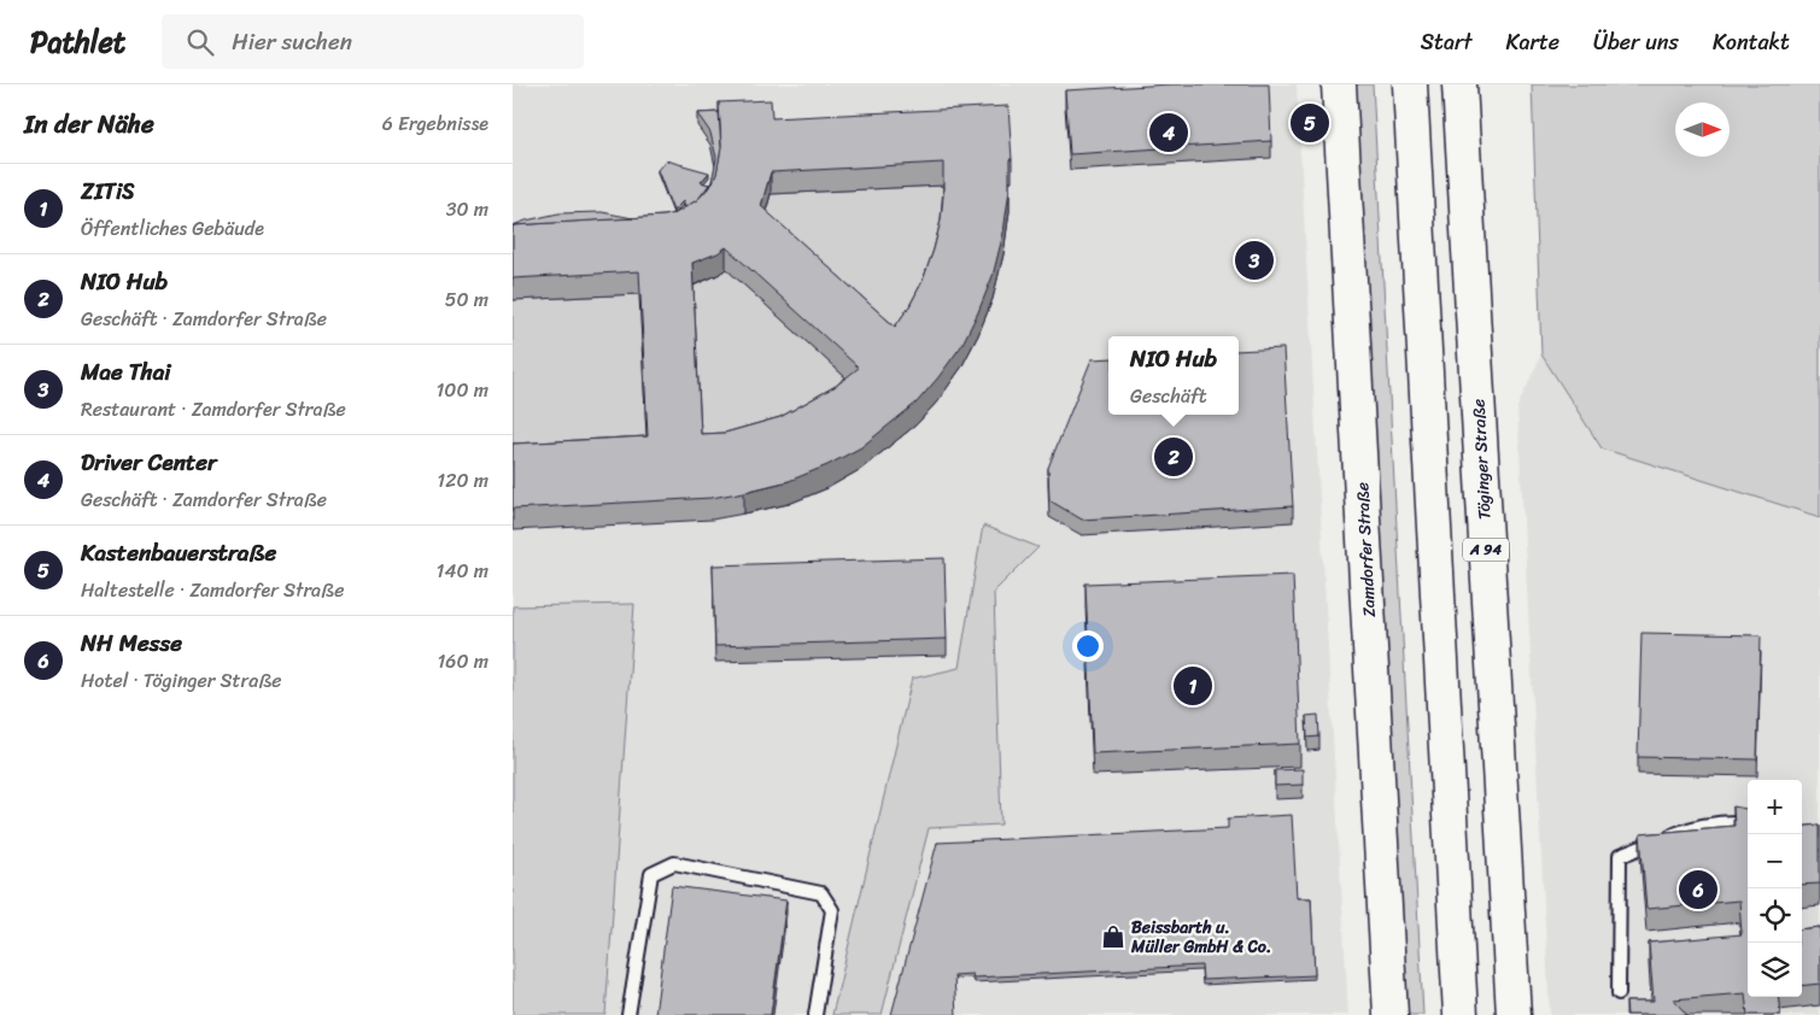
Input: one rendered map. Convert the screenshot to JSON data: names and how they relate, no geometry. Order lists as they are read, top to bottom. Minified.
{"streets":{"main road":["Töginger Straße","Zamdorfer Straße","A 94"]},"places":{"shop":["Beissbarth u. Müller GmbH & Co."]},"north":"right","page":{"header":"Pathlet","search":"Hier suchen","nav":["Start","Karte","Über uns","Kontakt"],"heading":["In der Nähe","6 Ergebnisse"],"pins":["5","4","3","2","1","6"],"list":[{"mark":"1","name":"ZITiS","note":"Öffentliches Gebäude","value":"30 m"},{"mark":"2","name":"NIO Hub","note":"Geschäft · Zamdorfer Straße","value":"50 m"},{"mark":"3","name":"Mae Thai","note":"Restaurant · Zamdorfer Straße","value":"100 m"},{"mark":"4","name":"Driver Center","note":"Geschäft · Zamdorfer Straße","value":"120 m"},{"mark":"5","name":"Kastenbauerstraße","note":"Haltestelle · Zamdorfer Straße","value":"140 m"},{"mark":"6","name":"NH Messe","note":"Hotel · Töginger Straße","value":"160 m"}],"popup":["NIO Hub","Geschäft"],"map_buttons":["+","−"]}}
